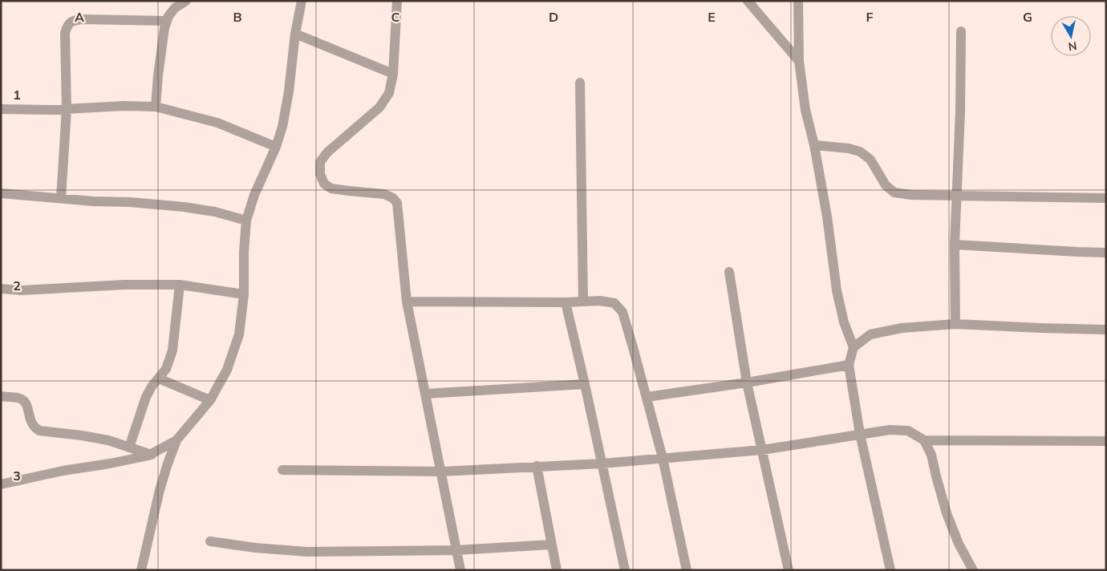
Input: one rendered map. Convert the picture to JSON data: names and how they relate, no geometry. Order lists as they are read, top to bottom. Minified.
{"north":"bottom","grid":{"columns":["A","B","C","D","E","F","G"],"rows":["1","2","3"]}}
